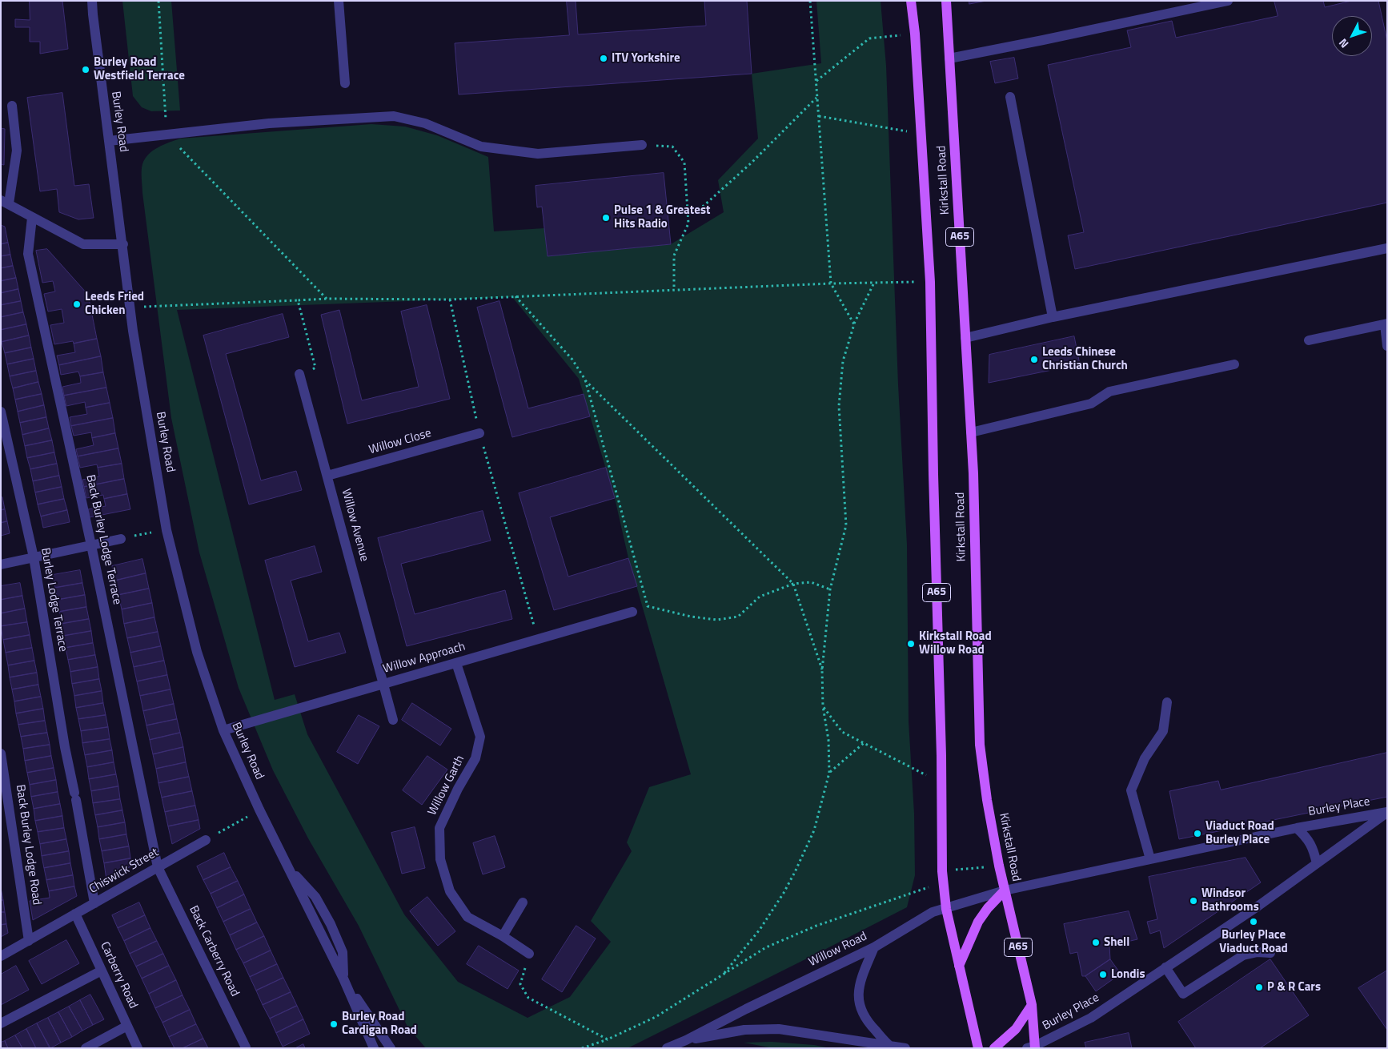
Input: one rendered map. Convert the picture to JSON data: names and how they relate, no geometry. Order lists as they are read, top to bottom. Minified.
{"streets":{"main road":["Kirkstall Road","A65"],"street":["Burley Road","Willow Close","Willow Avenue","Back Burley Lodge Terrace","Burley Lodge Terrace","Willow Approach","Willow Garth","Burley Place","Back Burley Lodge Road","Chiswick Street","Willow Road","Back Carberry Road","Carberry Road"]},"crossings":[["Burley Road","Willow Approach"],["Kirkstall Road","Burley Place"],["Kirkstall Road","Willow Road"],["Willow Close","Willow Avenue"],["Willow Avenue","Willow Approach"],["Back Burley Lodge Terrace","Chiswick Street"],["Back Burley Lodge Terrace","Back Carberry Road"],["Burley Lodge Terrace","Chiswick Street"],["Willow Approach","Willow Garth"],["Burley Place","Willow Road"],["Back Burley Lodge Road","Chiswick Street"],["Chiswick Street","Back Carberry Road"],["Chiswick Street","Carberry Road"]],"places":["ITV Yorkshire","Burley Road Westfield Terrace","Pulse 1 & Greatest Hits Radio","Leeds Fried Chicken","Leeds Chinese Christian Church","Kirkstall Road Willow Road","Viaduct Road Burley Place","Windsor Bathrooms","Burley Place Viaduct Road","Shell","Londis","P & R Cars","Burley Road Cardigan Road"],"north":"bottom left"}
